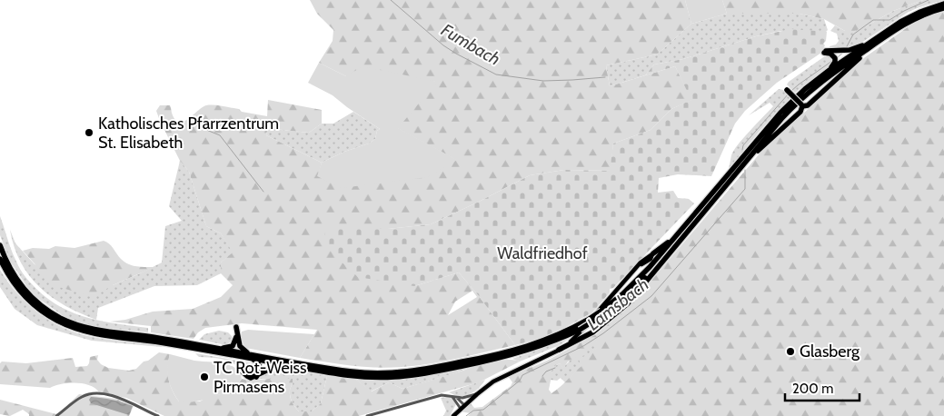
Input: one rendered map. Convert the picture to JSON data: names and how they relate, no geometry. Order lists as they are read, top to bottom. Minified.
{"water":["Fumbach","Lamsbach"],"parks":["Waldfriedhof"],"places":["Katholisches Pfarrzentrum St. Elisabeth","Glasberg","TC Rot-Weiss Pirmasens"],"scale_bar":"200 m"}
